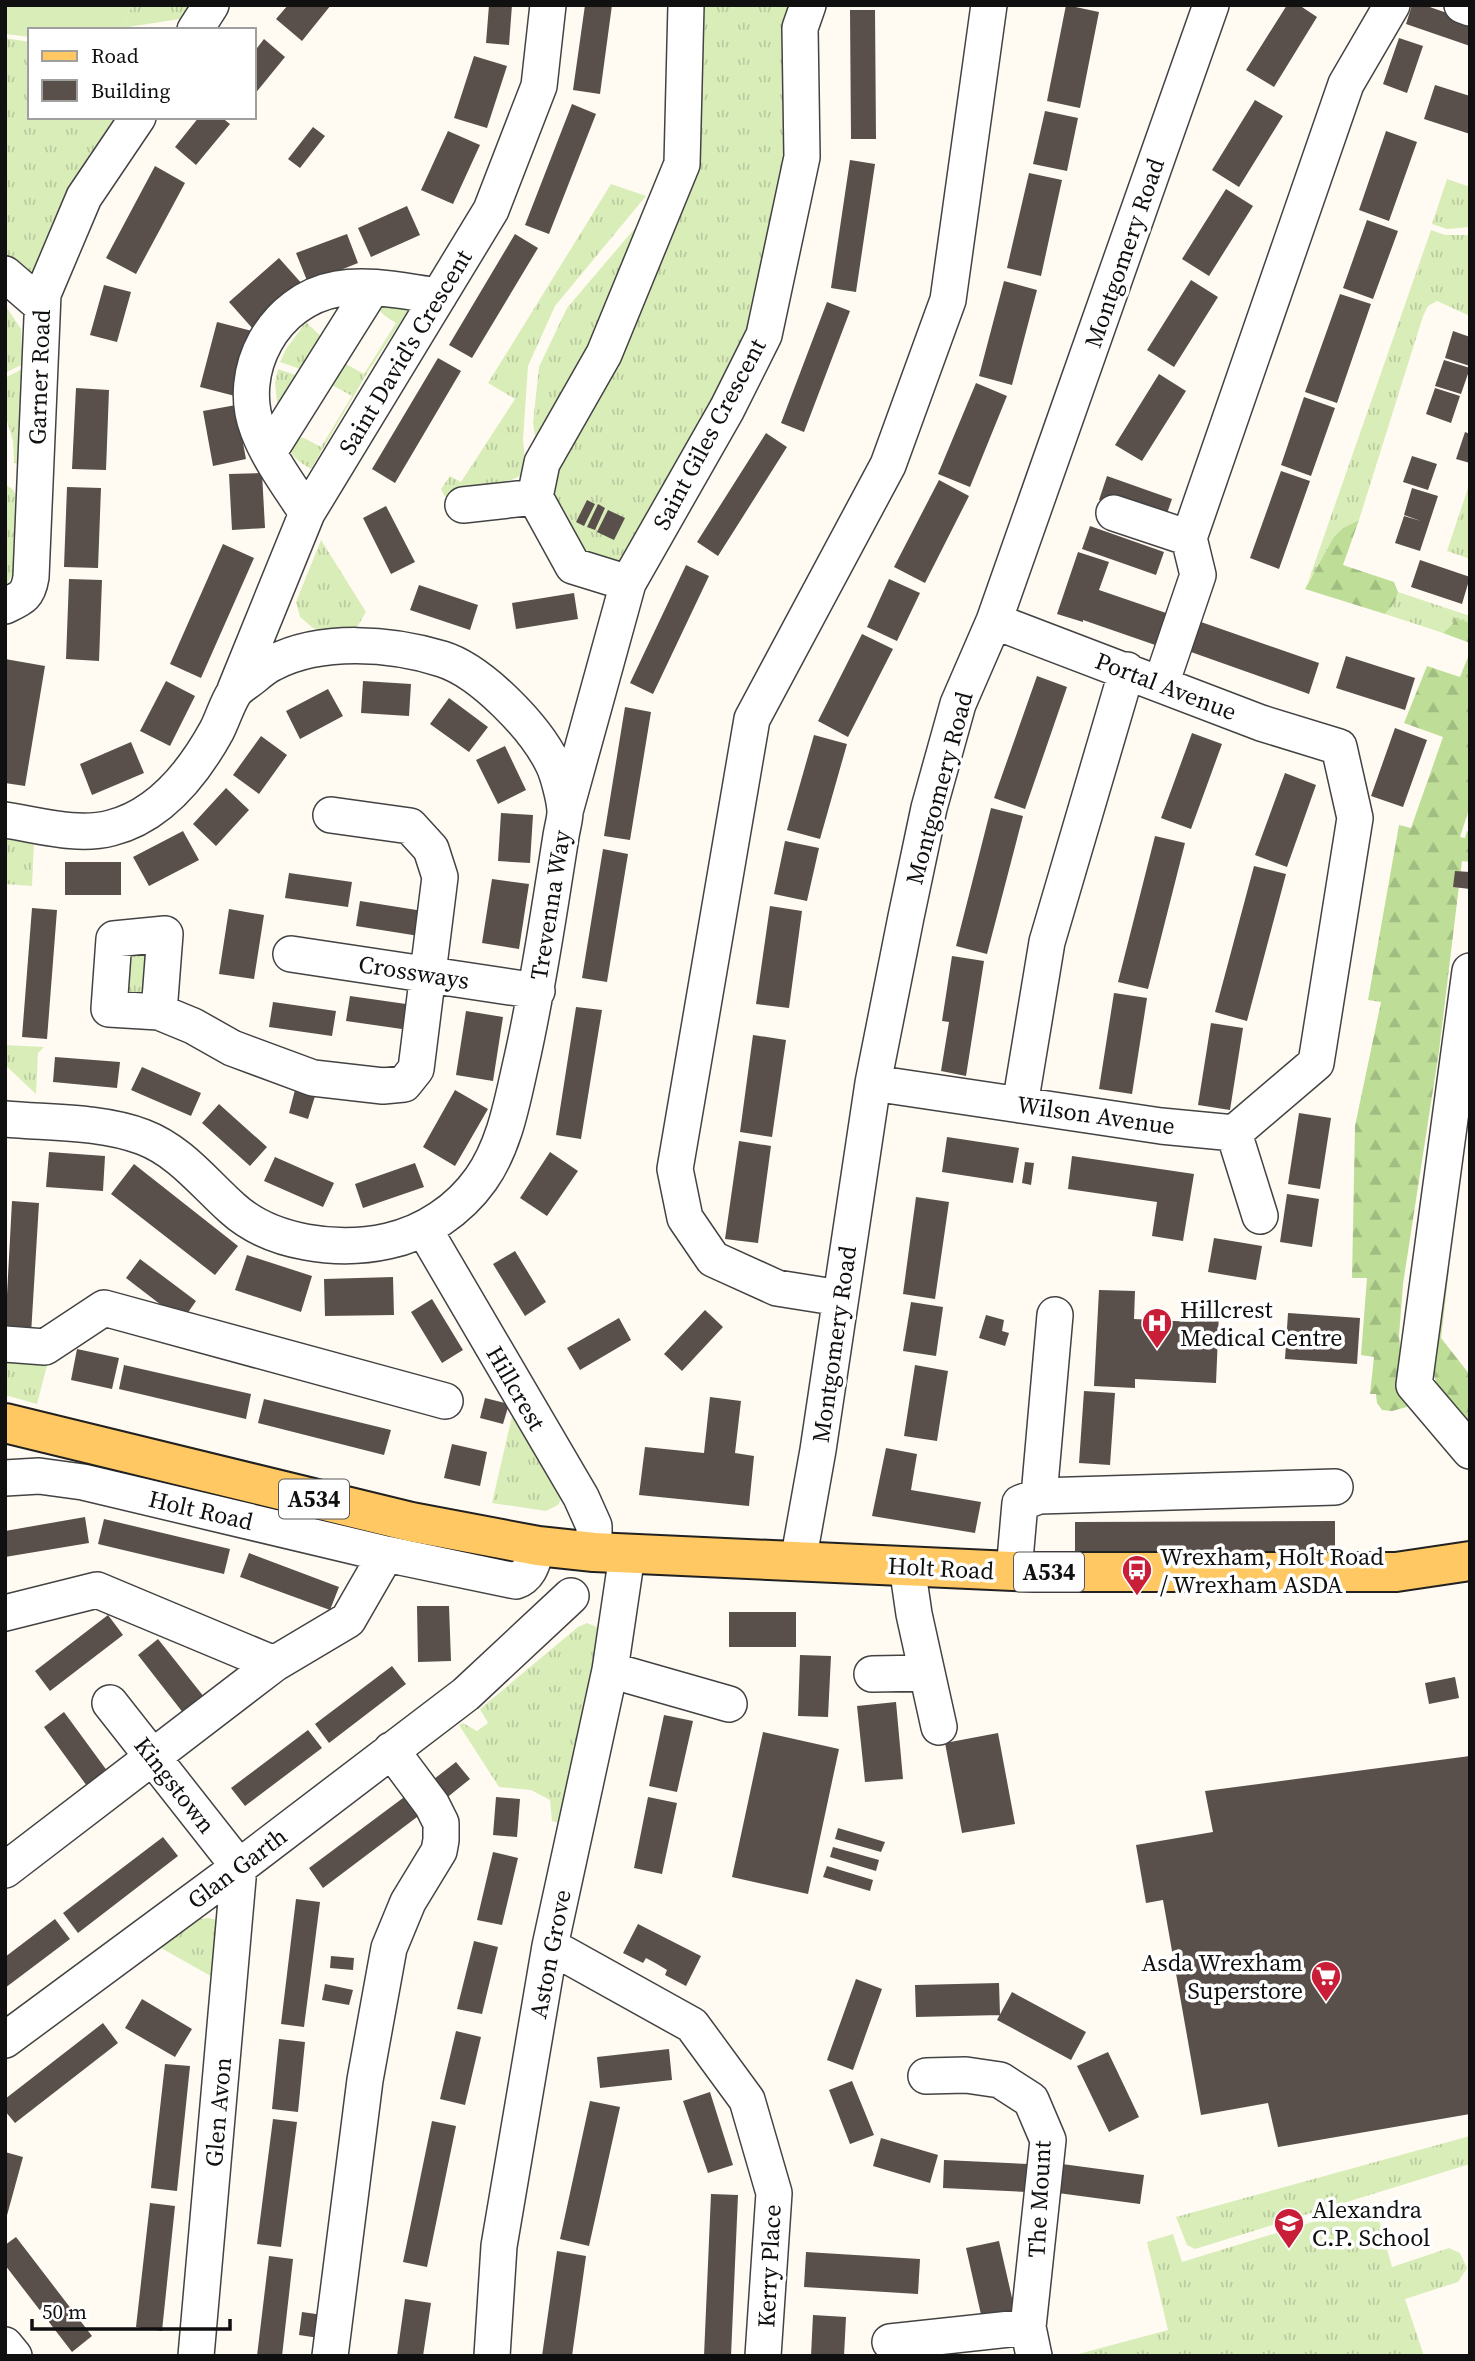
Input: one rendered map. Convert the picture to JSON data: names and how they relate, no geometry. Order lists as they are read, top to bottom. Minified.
{"streets":{"main road":["A534","Holt Road"],"street":["Montgomery Road","Saint David's Crescent","Garner Road","Saint Giles Crescent","Portal Avenue","Trevenna Way","Crossways","Wilson Avenue","Hillcrest","Kingstown","Glan Garth","Aston Grove","Glen Avon","The Mount","Kerry Place"]},"crossings":[["Montgomery Road","Portal Avenue"],["Montgomery Road","Wilson Avenue"],["Montgomery Road","Holt Road"],["Saint David's Crescent","Trevenna Way"],["Saint Giles Crescent","Trevenna Way"],["Portal Avenue","Wilson Avenue"],["Trevenna Way","Crossways"],["Trevenna Way","Hillcrest"],["Hillcrest","Holt Road"],["Hillcrest","Aston Grove"],["Holt Road","Aston Grove"],["Kingstown","Glan Garth"],["Kingstown","Glen Avon"],["Glan Garth","Glen Avon"],["Aston Grove","Kerry Place"]],"places":{"hospital":["Hillcrest Medical Centre"],"bus stop":["Wrexham, Holt Road / Wrexham ASDA"],"supermarket":["Asda Wrexham Superstore"],"school or university":["Alexandra C.P. School"]},"legend":["Road","Building"],"scale_bar":"50 m"}
